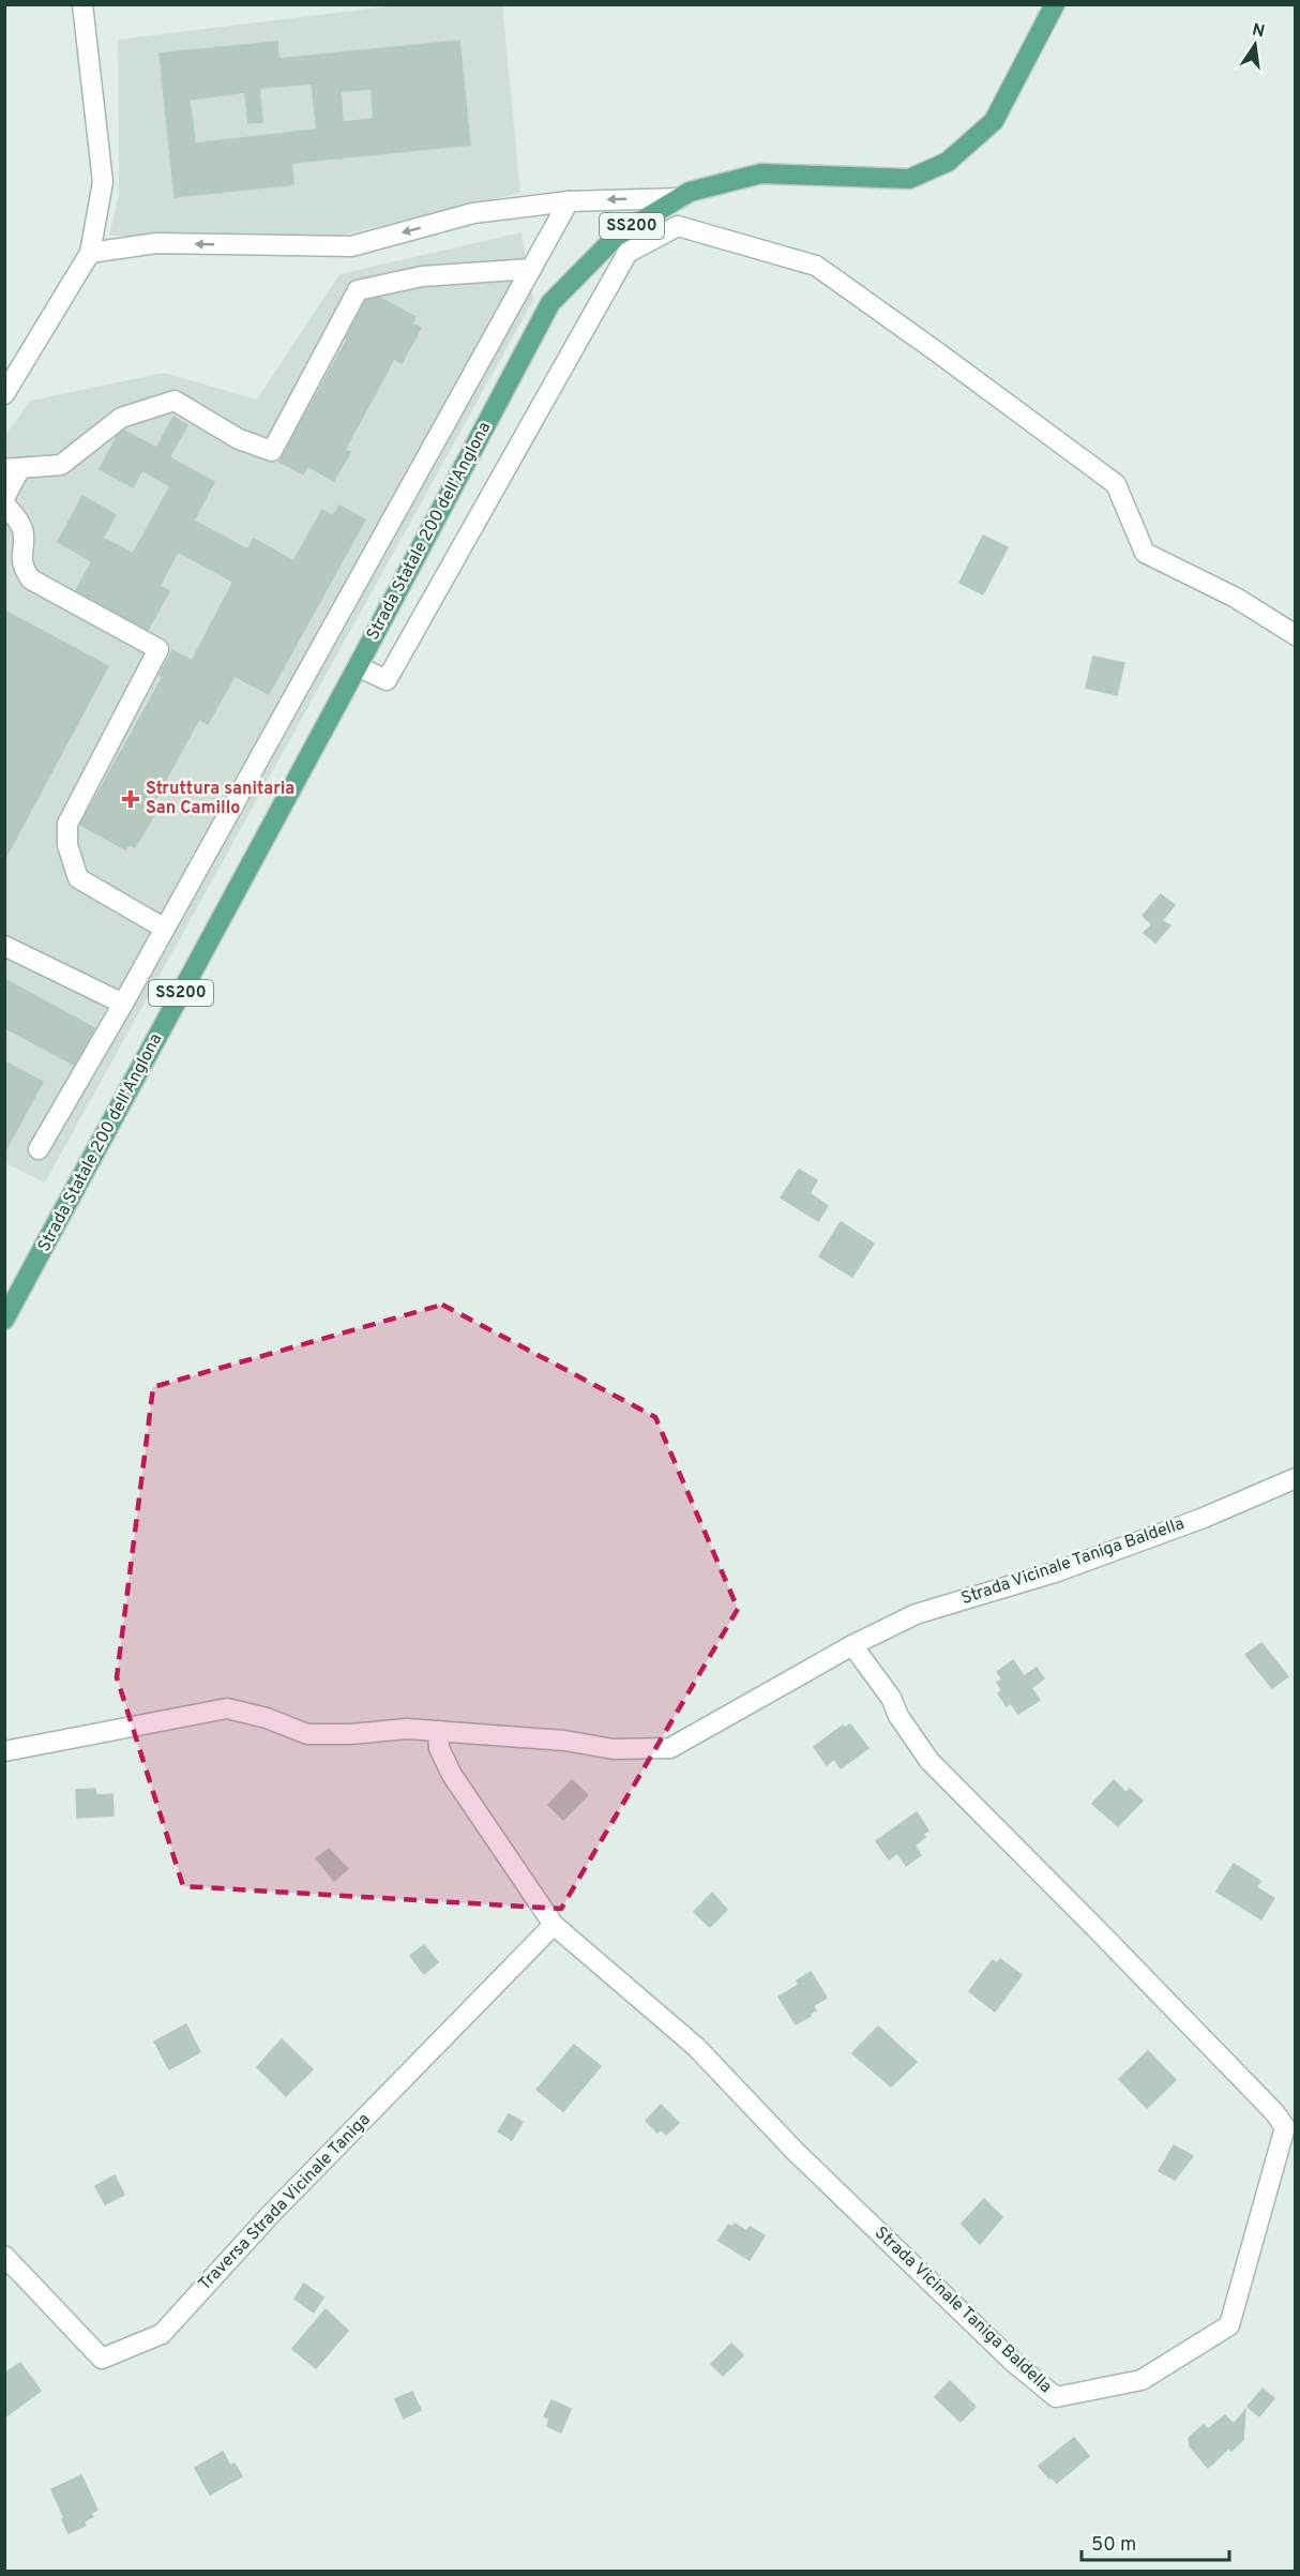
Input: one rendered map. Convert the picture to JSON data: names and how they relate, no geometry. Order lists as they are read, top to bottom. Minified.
{"streets":{"main road":["SS200","Strada Statale 200 dell'Anglona"],"street":["Strada Vicinale Taniga Baldella","Traversa Strada Vicinale Taniga"]},"crossings":[["Strada Vicinale Taniga Baldella","Traversa Strada Vicinale Taniga"]],"places":{"health":["Struttura sanitaria San Camillo"]},"scale_bar":"50 m","north":"top"}
